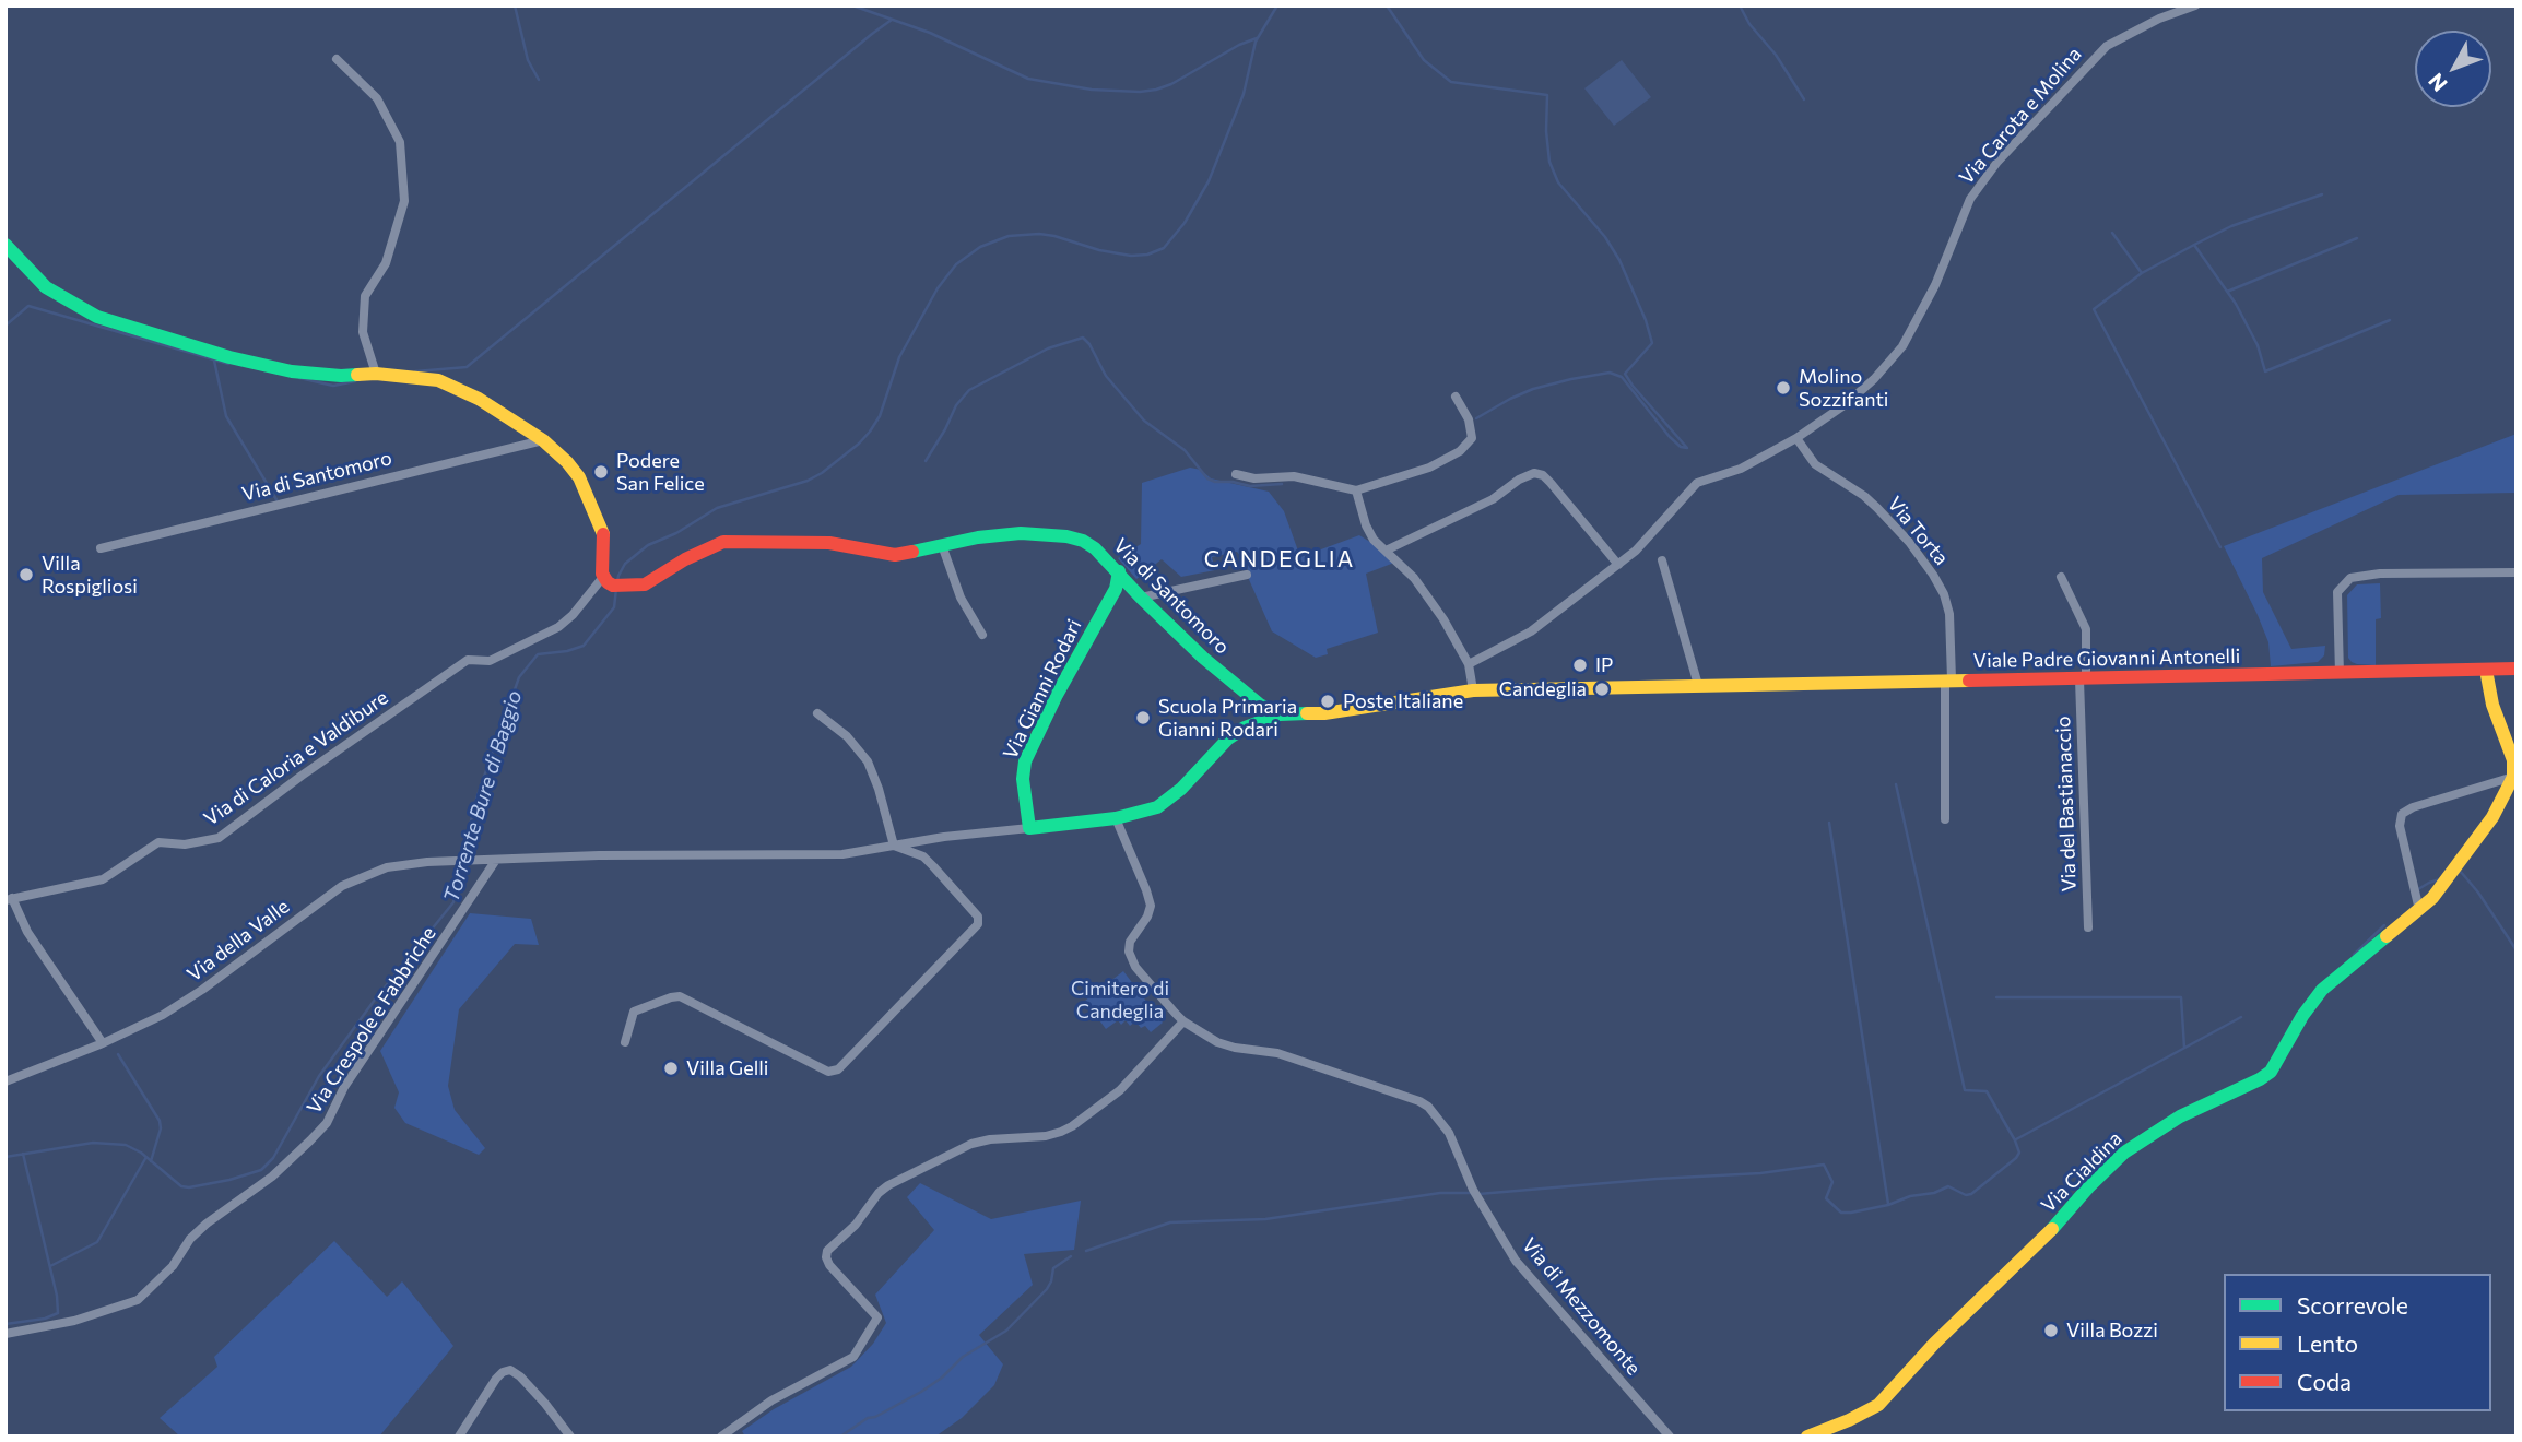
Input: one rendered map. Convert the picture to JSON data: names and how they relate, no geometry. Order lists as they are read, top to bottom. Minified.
{"streets":{"main road":["Via di Santomoro","Viale Padre Giovanni Antonelli","Via Gianni Rodari","Via Cialdina"],"street":["Via Carota e Molina","Via Torta","Via di Caloria e Valdibure","Via del Bastianaccio","Via della Valle","Via Crespole e Fabbriche","Via di Mezzomonte"]},"crossings":[["Via Carota e Molina","Via Torta"],["Via di Santomoro","Viale Padre Giovanni Antonelli"],["Via di Santomoro","Via Gianni Rodari"],["Via di Santomoro","Via di Caloria e Valdibure"],["Via Torta","Viale Padre Giovanni Antonelli"],["Viale Padre Giovanni Antonelli","Via del Bastianaccio"],["Via di Caloria e Valdibure","Via della Valle"],["Via della Valle","Via Crespole e Fabbriche"]],"districts":["CANDEGLIA"],"water":["Torrente Bure di Baggio"],"parks":["Cimitero di Candeglia"],"places":["Molino Sozzifanti","Podere San Felice","Villa Rospigliosi","IP","Candeglia","Poste Italiane","Scuola Primaria Gianni Rodari","Villa Gelli","Villa Bozzi"],"legend":["Scorrevole","Lento","Coda"],"north":"bottom left"}
